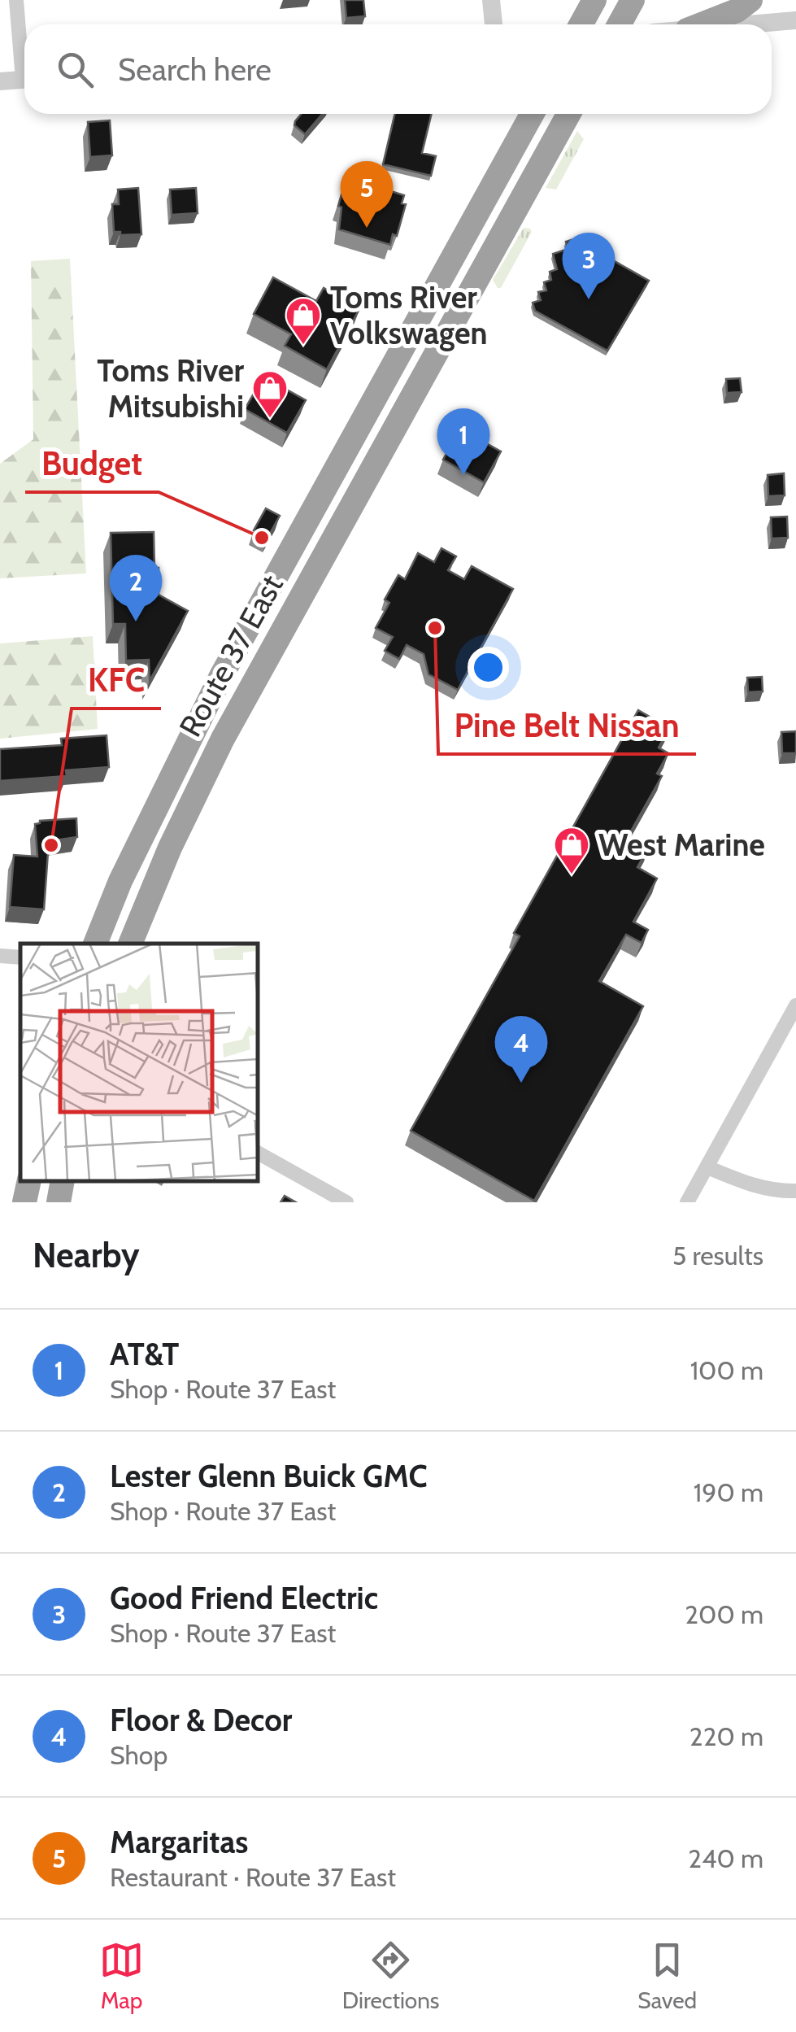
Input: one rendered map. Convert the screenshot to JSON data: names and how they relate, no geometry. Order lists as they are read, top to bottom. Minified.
{"streets":{"highway":["Route 37 East"]},"places":{"shop":["Toms River Volkswagen","Toms River Mitsubishi","West Marine"],"other":["Budget","Pine Belt Nissan","KFC"]},"page":{"search":"Search here","pins":["5","3","1","2","4"],"heading":["Nearby","5 results"],"list":[{"mark":"1","name":"AT&T","note":"Shop · Route 37 East","value":"100 m"},{"mark":"2","name":"Lester Glenn Buick GMC","note":"Shop · Route 37 East","value":"190 m"},{"mark":"3","name":"Good Friend Electric","note":"Shop · Route 37 East","value":"200 m"},{"mark":"4","name":"Floor & Decor","note":"Shop","value":"220 m"},{"mark":"5","name":"Margaritas","note":"Restaurant · Route 37 East","value":"240 m"}],"nav":["Map","Directions","Saved"]}}
